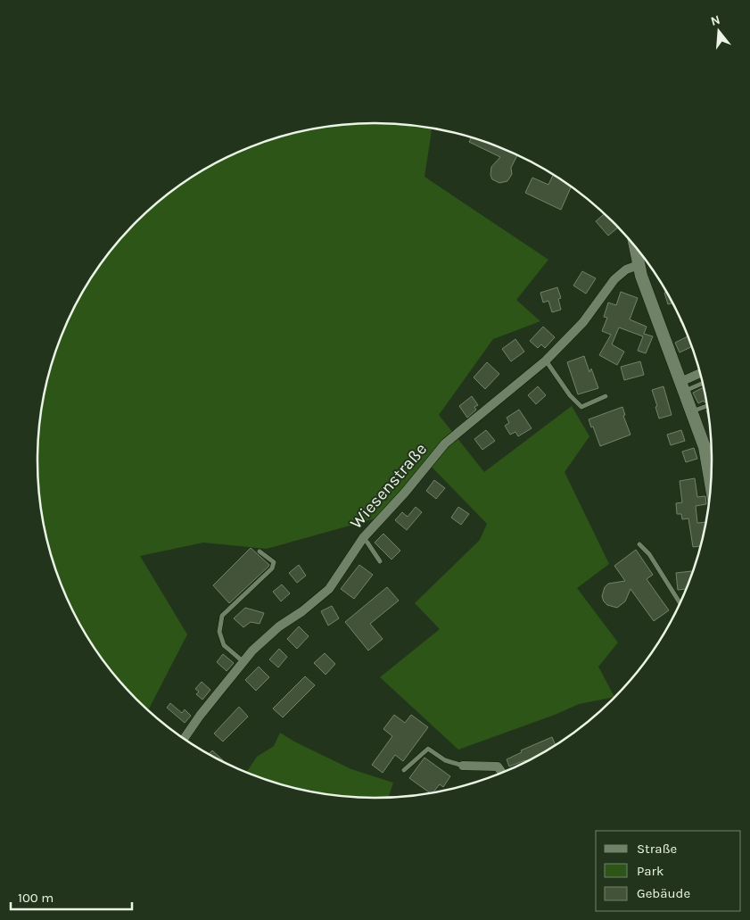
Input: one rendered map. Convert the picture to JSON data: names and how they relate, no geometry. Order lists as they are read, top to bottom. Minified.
{"streets":{"street":["Wiesenstraße"]},"legend":["Straße","Park","Gebäude"],"scale_bar":"100 m","north":"top"}
